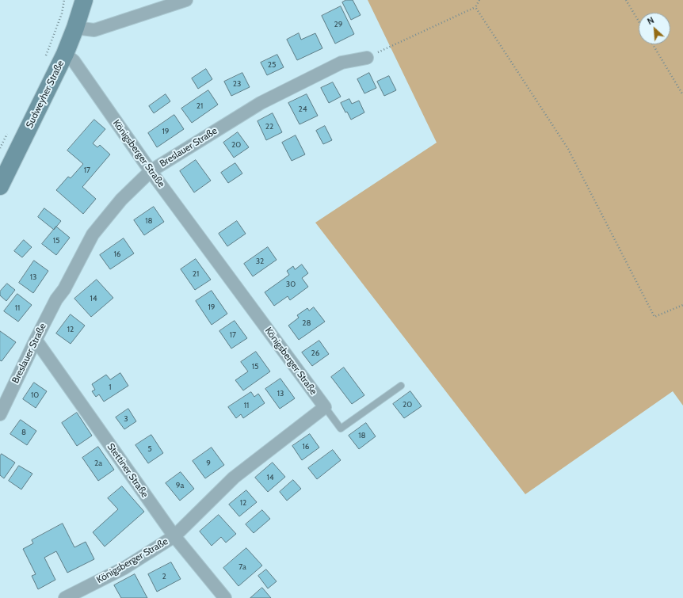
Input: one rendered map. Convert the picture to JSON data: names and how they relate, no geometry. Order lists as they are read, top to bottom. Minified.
{"streets":{"main road":["Sudweyher Straße"],"street":["Breslauer Straße","Königsberger Straße","Stettiner Straße"]},"crossings":[["Sudweyher Straße","Königsberger Straße"],["Breslauer Straße","Königsberger Straße"],["Breslauer Straße","Stettiner Straße"],["Königsberger Straße","Stettiner Straße"]],"house_numbers":["29","25","23","21","24","22","19","20","17","18","15","16","32","21","13","30","14","19","11","28","12","17","26","15","1","13","10","20","11","3","8","18","16","5","2a","9","14","9a","12","7a","2"],"north":"top left"}
